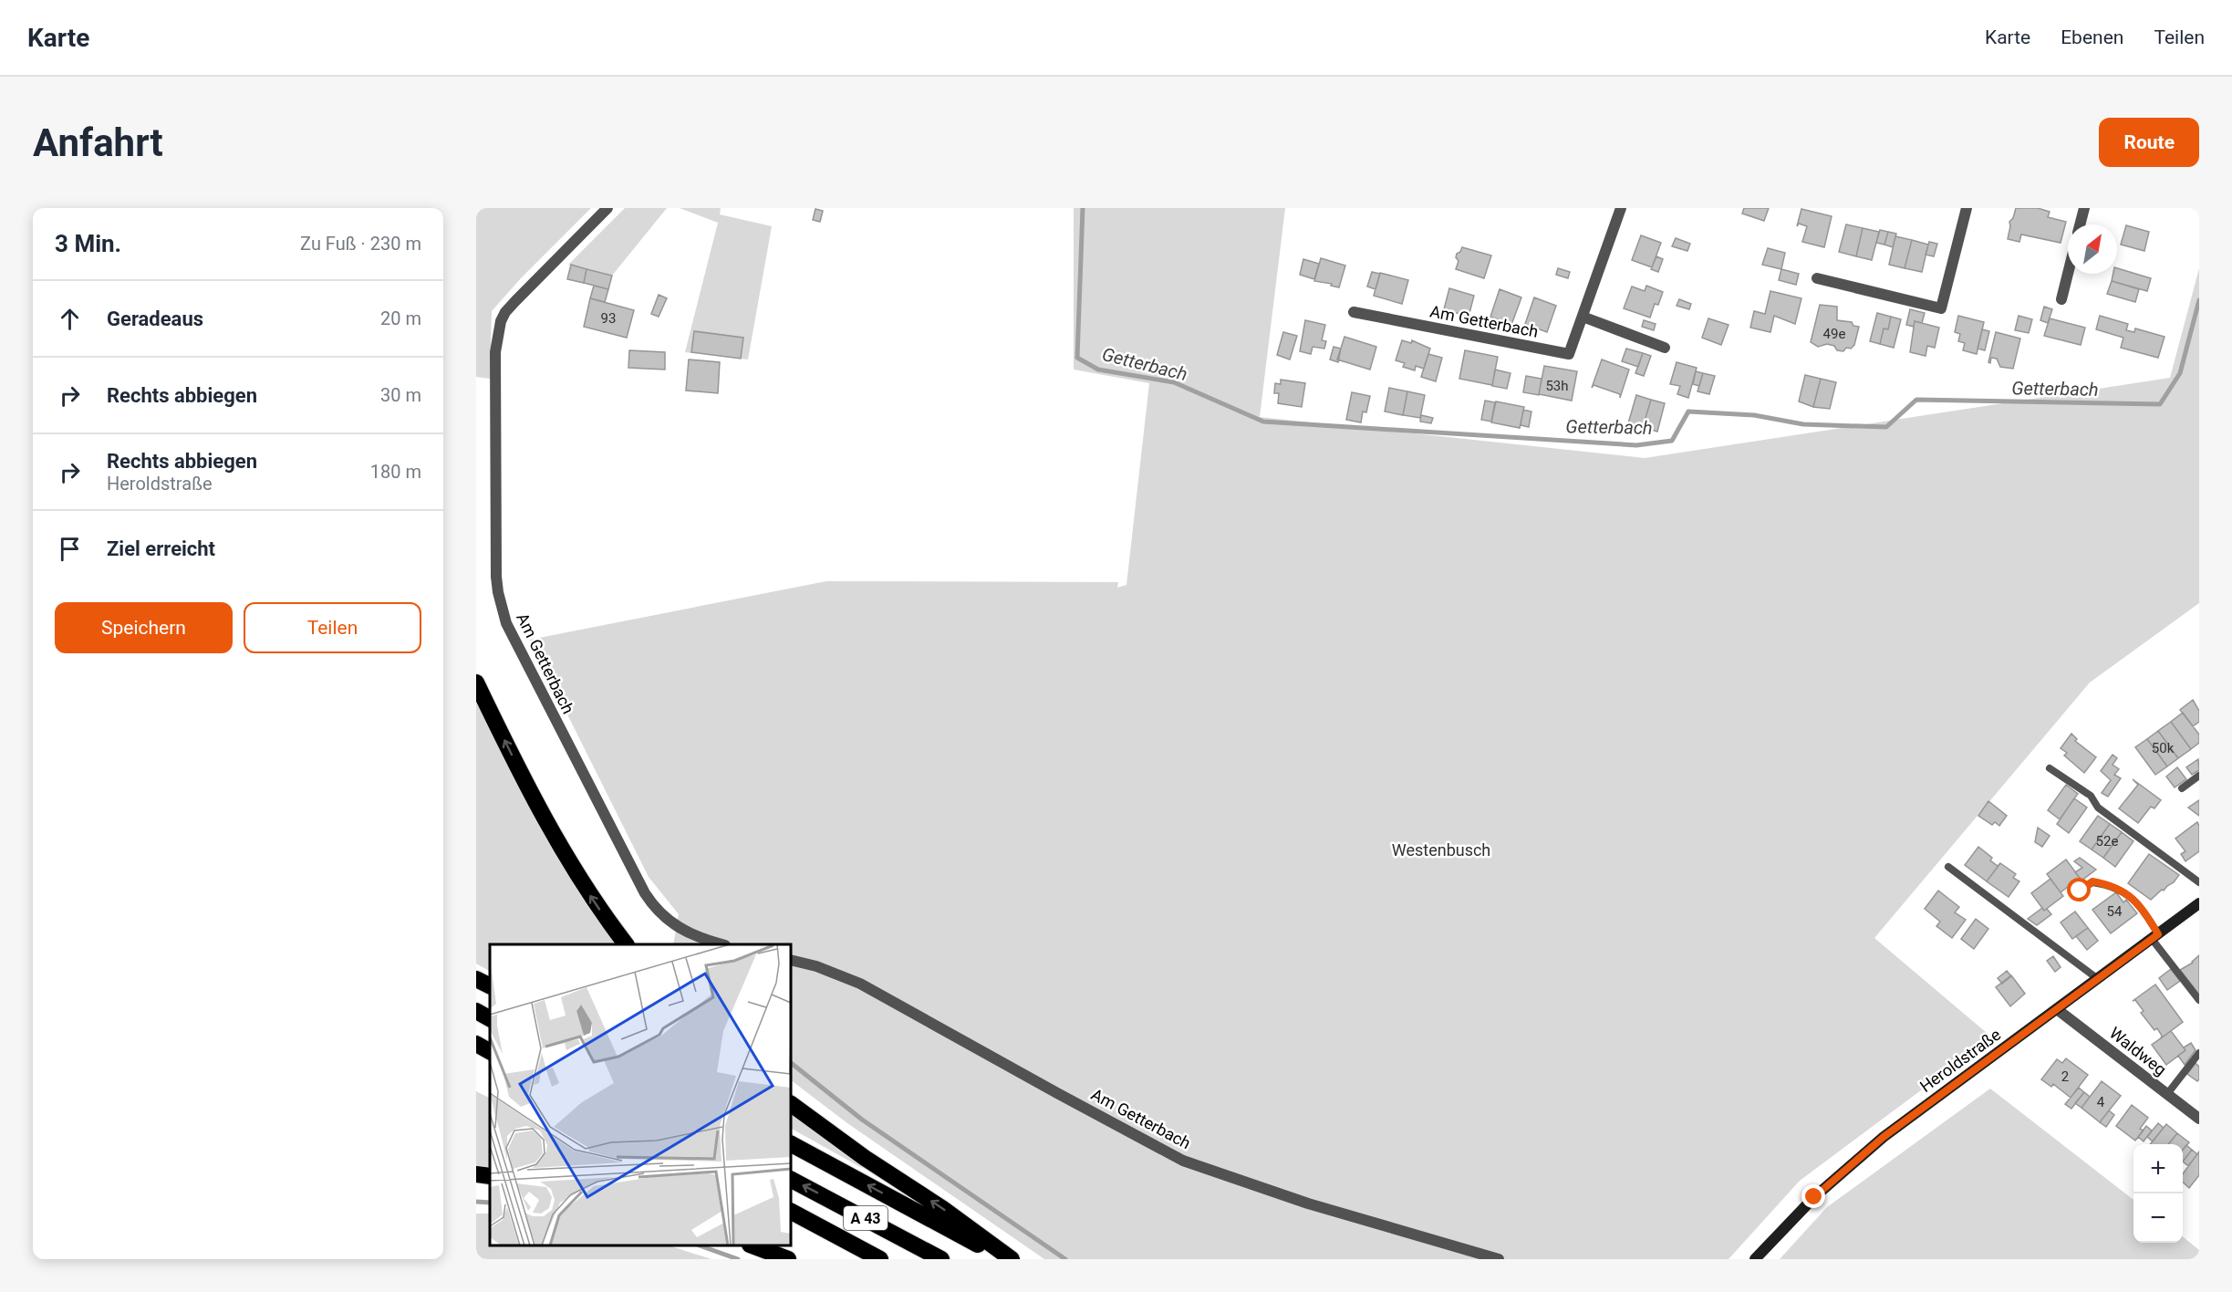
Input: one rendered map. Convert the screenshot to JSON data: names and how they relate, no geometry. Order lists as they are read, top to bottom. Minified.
{"streets":{"highway":["A 43"],"main road":["Heroldstraße"],"street":["Am Getterbach","Waldweg"]},"crossings":[["Waldweg","Heroldstraße"]],"water":["Getterbach"],"parks":["Westenbusch"],"house_numbers":["93","49e","53h","50k","52e","54","2","4"],"north":"top right","page":{"header":"Karte","nav":["Karte","Ebenen","Teilen"],"buttons":["Route",["Speichern","Teilen"]],"title":"Anfahrt","heading":["3 Min.","Zu Fuß · 230 m"],"list":[["Geradeaus","20 m"],["Rechts abbiegen","30 m"],["Rechts abbiegen","Heroldstraße","180 m"],"Ziel erreicht"],"map_buttons":["+","−"]}}
